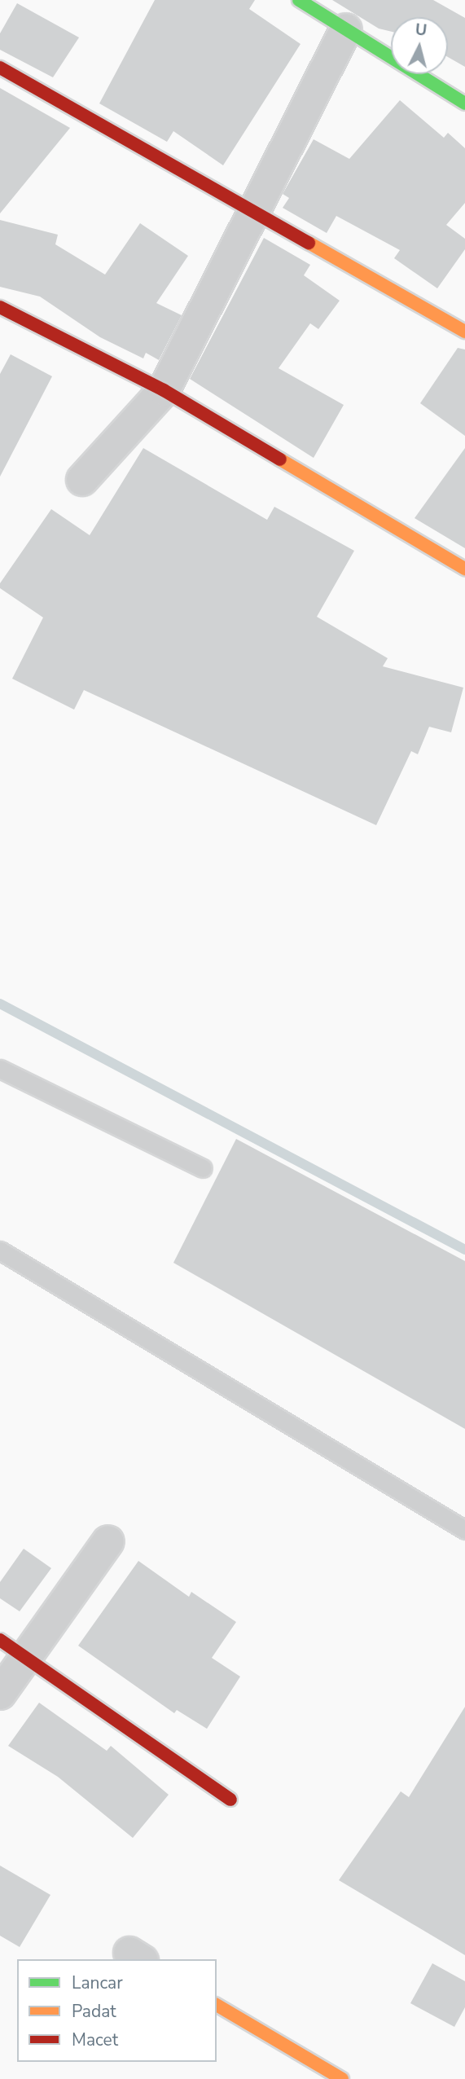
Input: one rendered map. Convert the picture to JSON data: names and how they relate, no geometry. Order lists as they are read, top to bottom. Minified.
{"legend":["Lancar","Padat","Macet"],"north":"top"}
